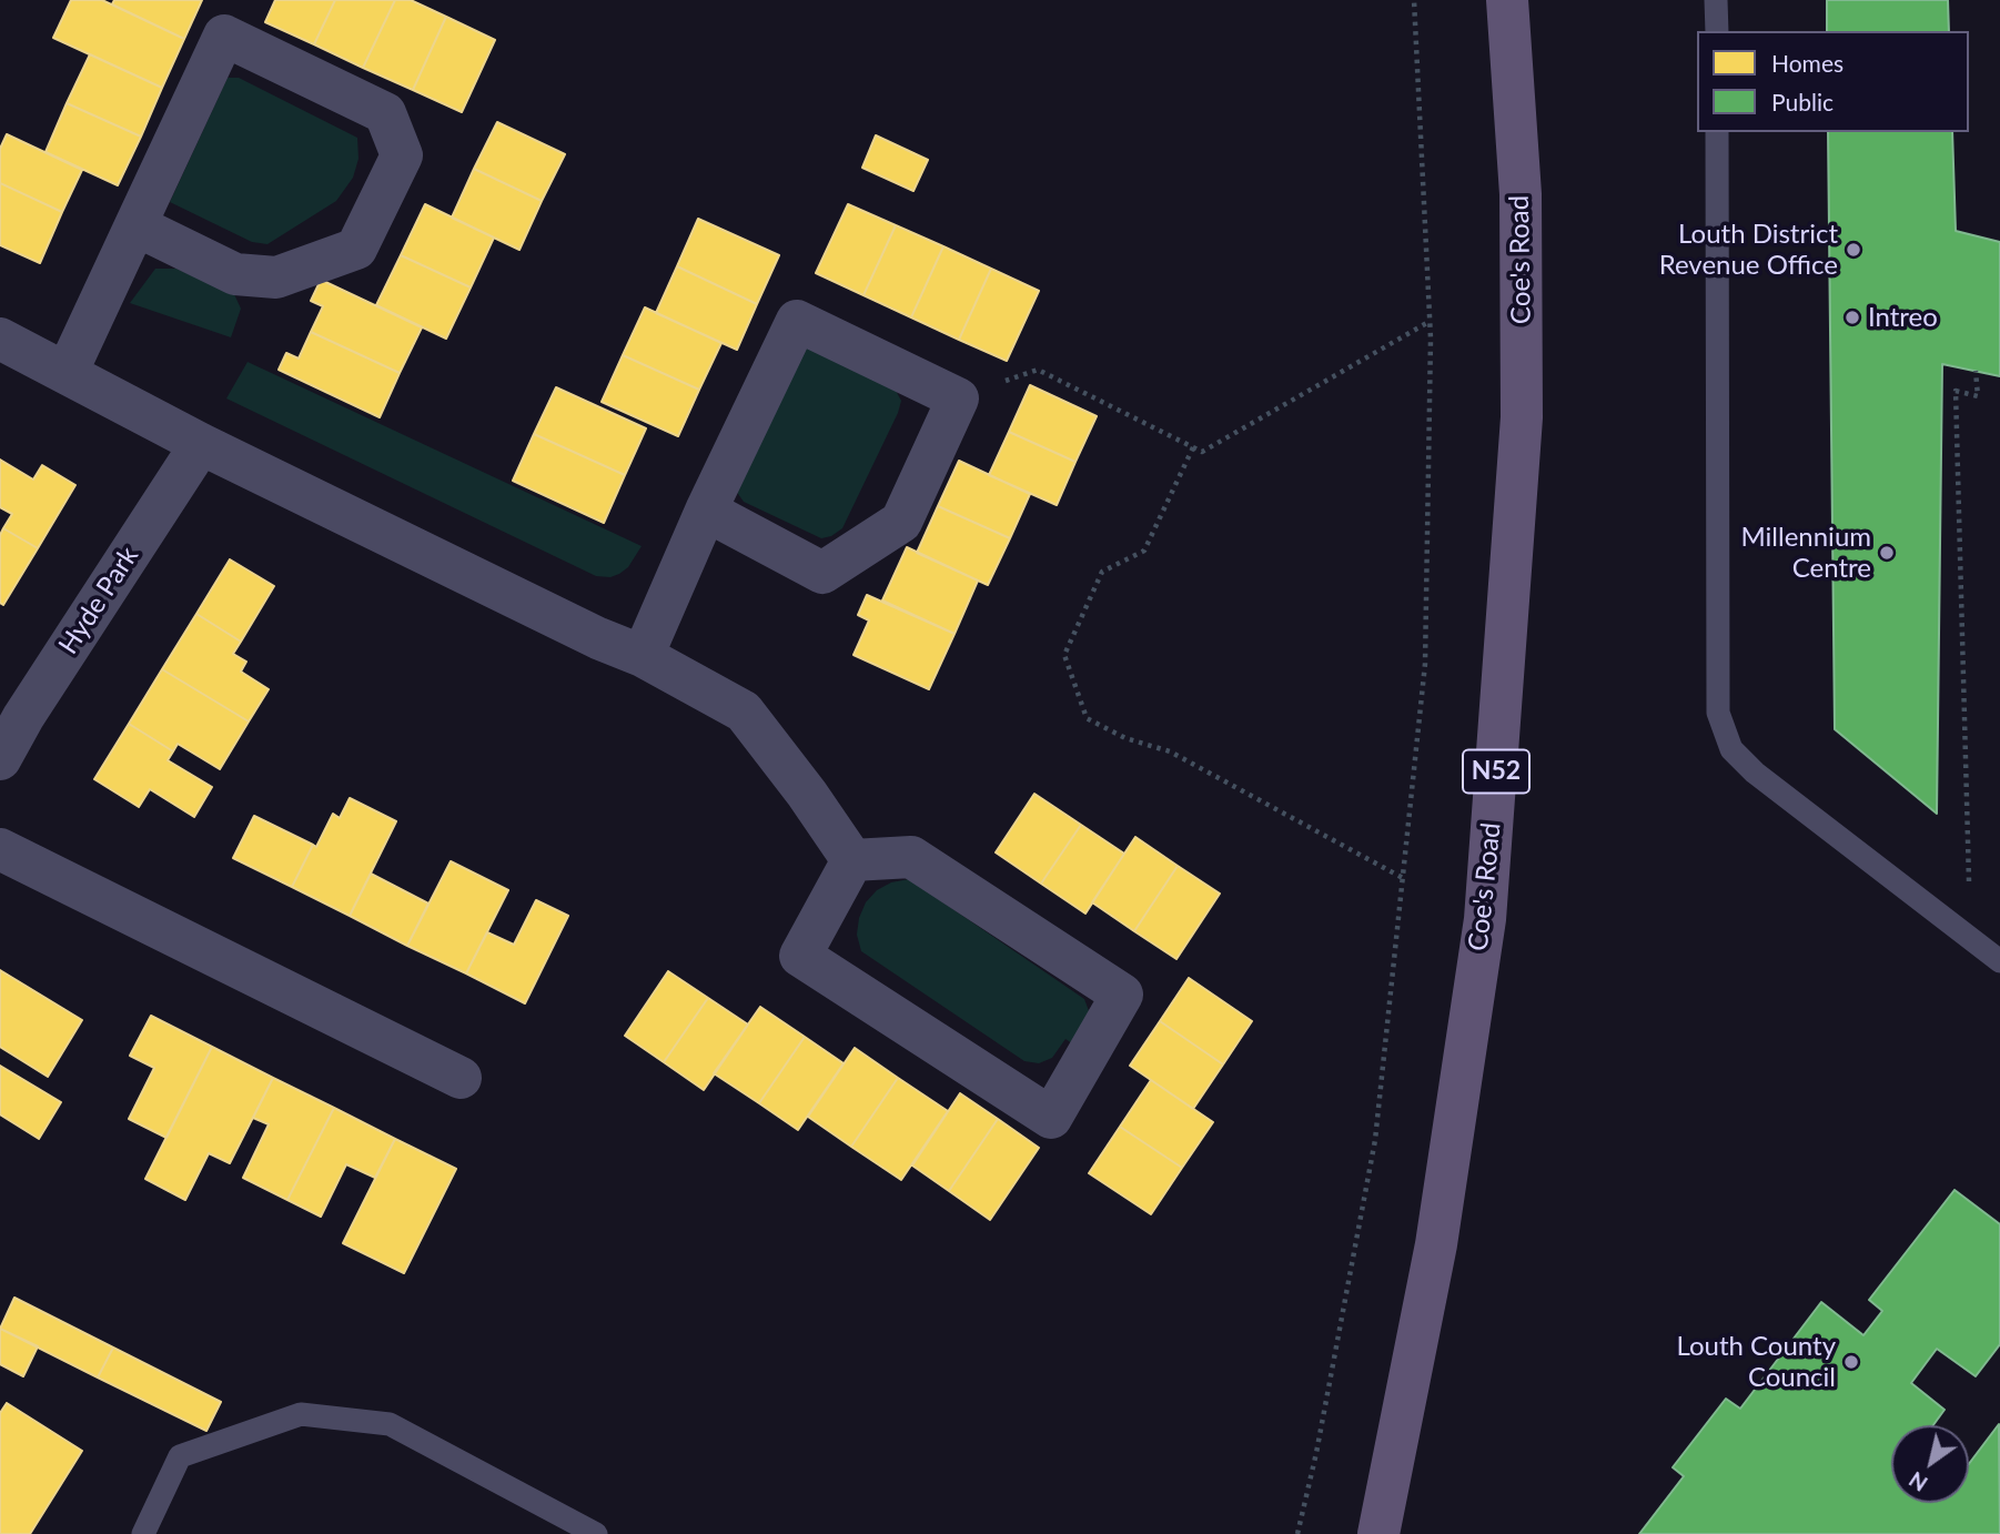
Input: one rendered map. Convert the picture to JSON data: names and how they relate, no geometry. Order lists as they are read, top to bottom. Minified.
{"streets":{"main road":["Coe's Road","N52"],"street":["Hyde Park"]},"places":["Louth District Revenue Office","Intreo","Millennium Centre","Louth County Council"],"legend":["Homes","Public"],"north":"bottom left"}
